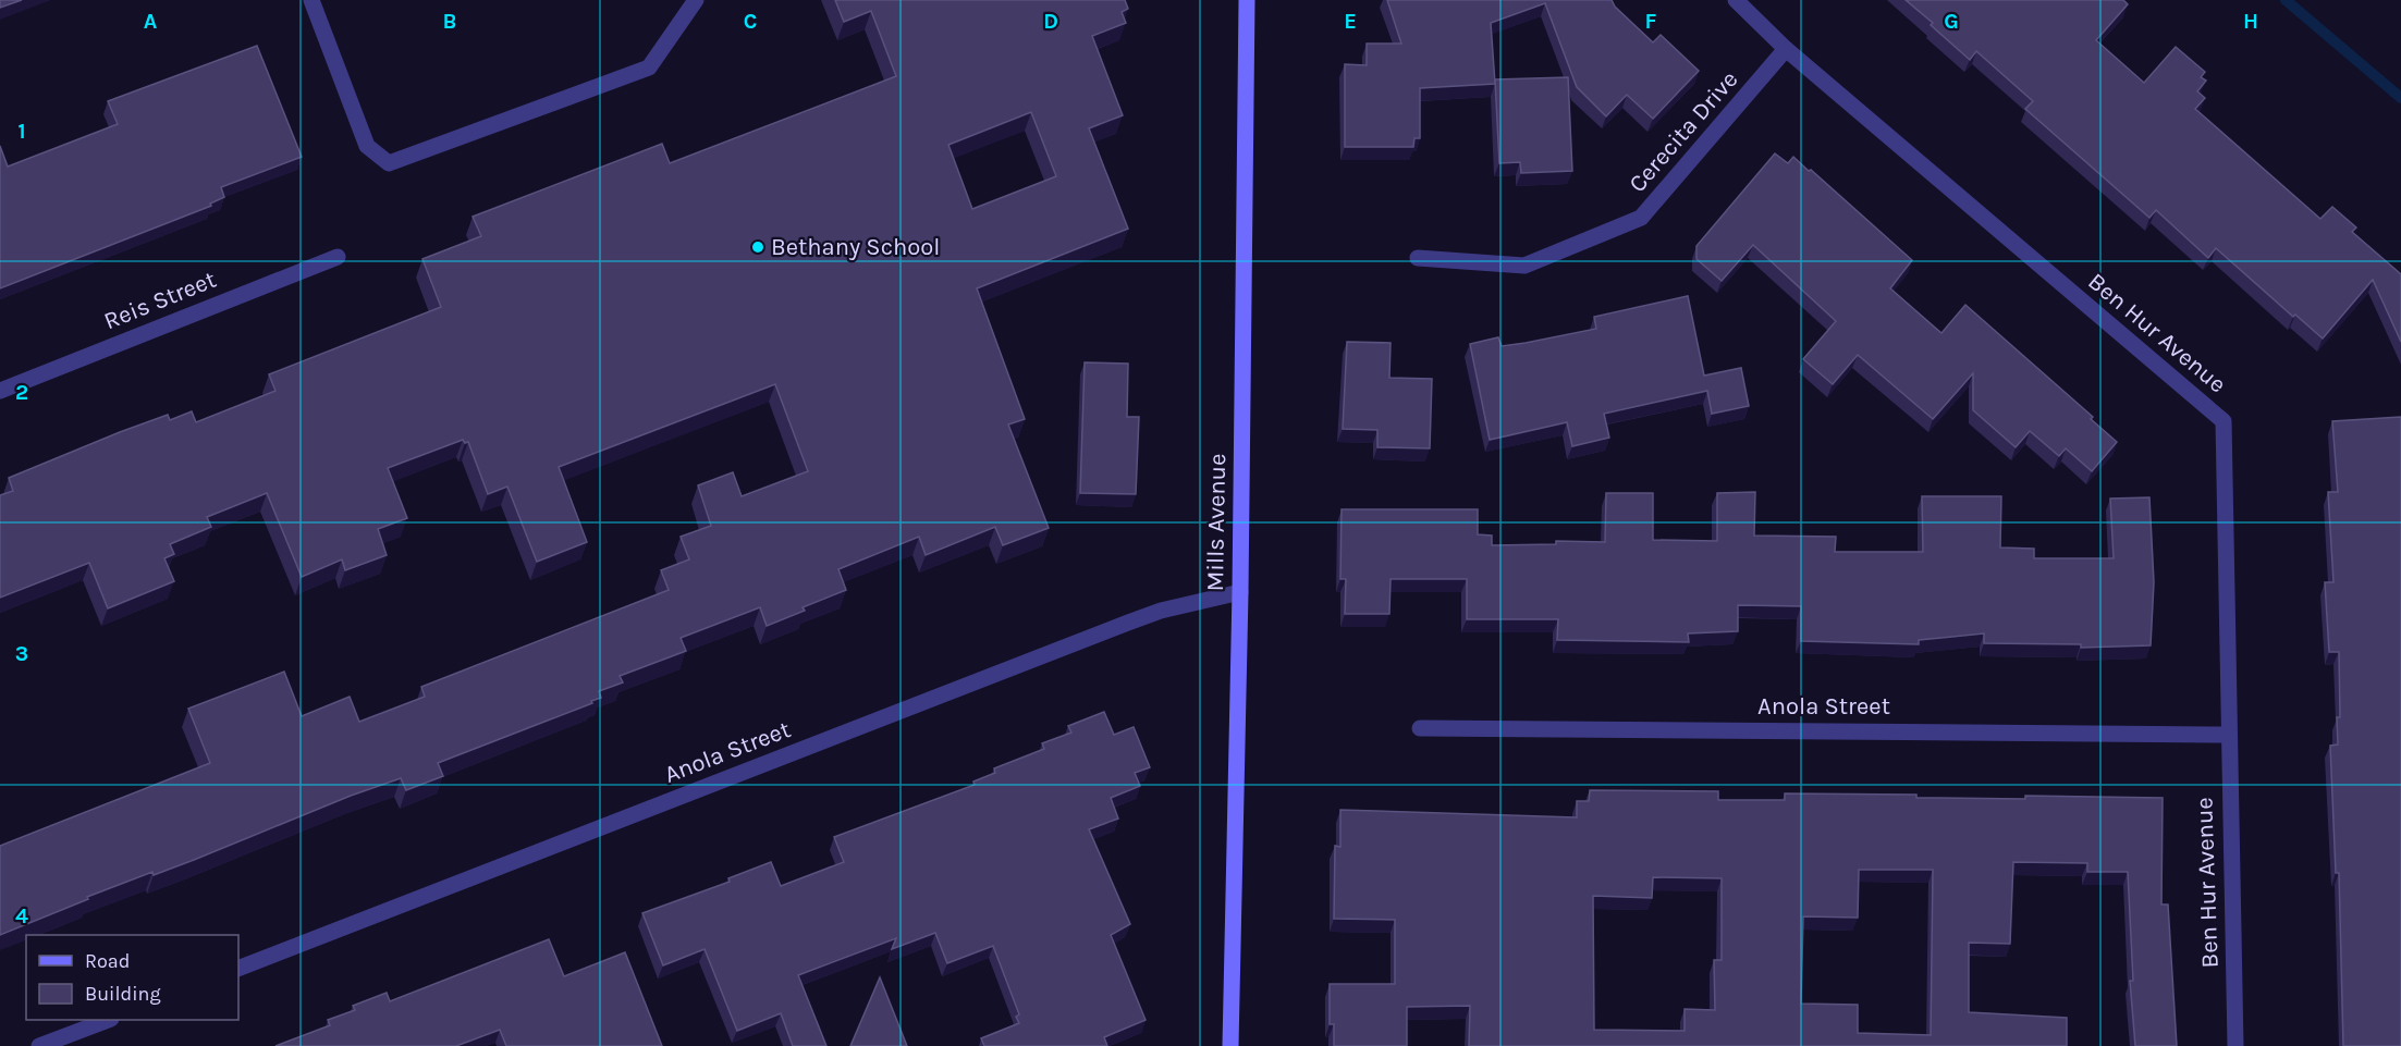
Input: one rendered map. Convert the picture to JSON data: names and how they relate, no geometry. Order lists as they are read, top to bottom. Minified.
{"streets":{"main road":["Mills Avenue"],"street":["Cerecita Drive","Reis Street","Ben Hur Avenue","Anola Street"]},"crossings":[["Cerecita Drive","Ben Hur Avenue"],["Ben Hur Avenue","Anola Street"],["Mills Avenue","Anola Street"]],"places":["Bethany School"],"legend":["Road","Building"],"grid":{"columns":["A","B","C","D","E","F","G","H"],"rows":["1","2","3","4"]}}
